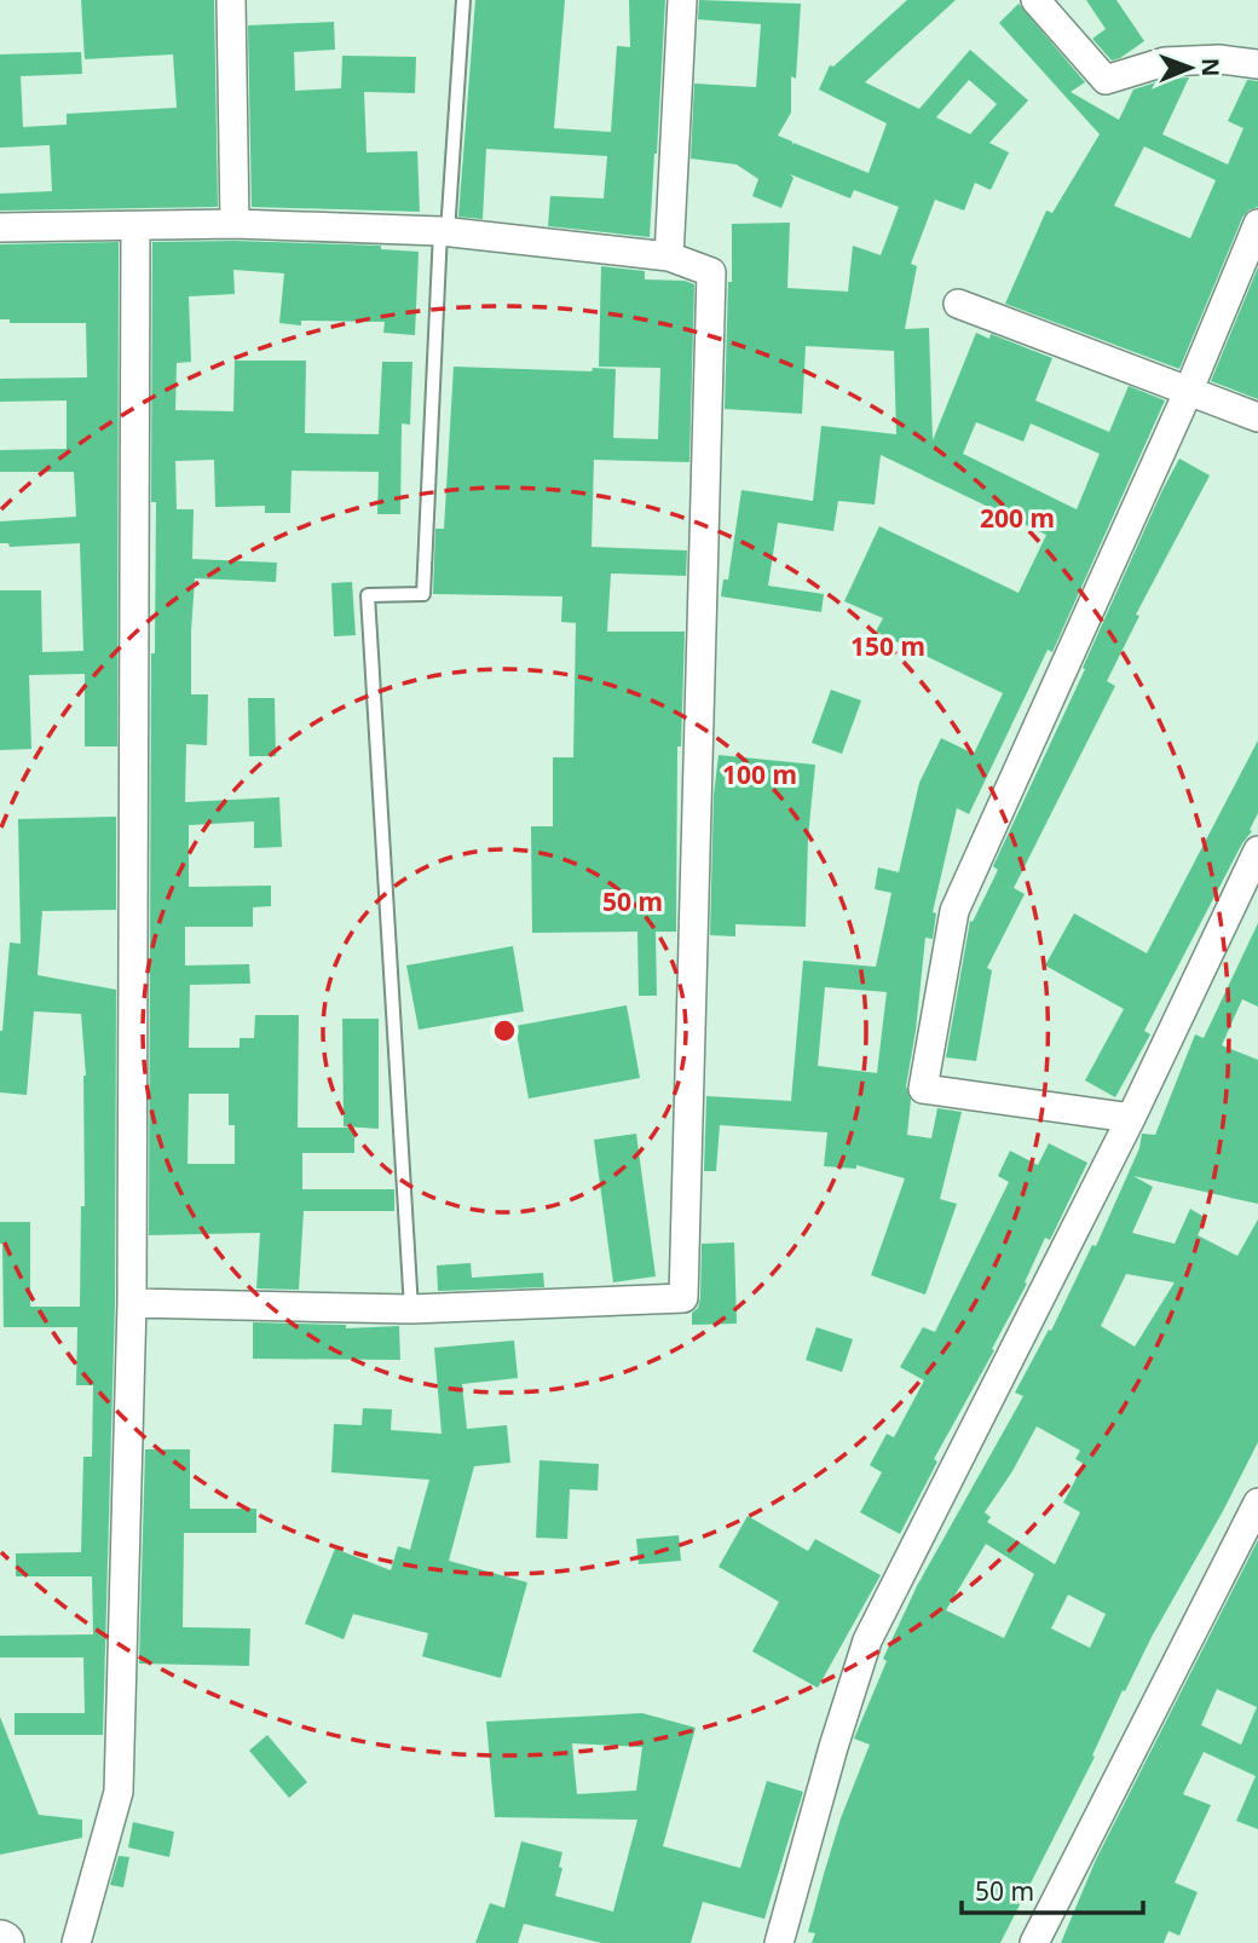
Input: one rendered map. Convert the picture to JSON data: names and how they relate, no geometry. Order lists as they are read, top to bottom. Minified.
{"scale_bar":"50 m","north":"right","rings":["200 m","150 m","100 m","50 m"]}
